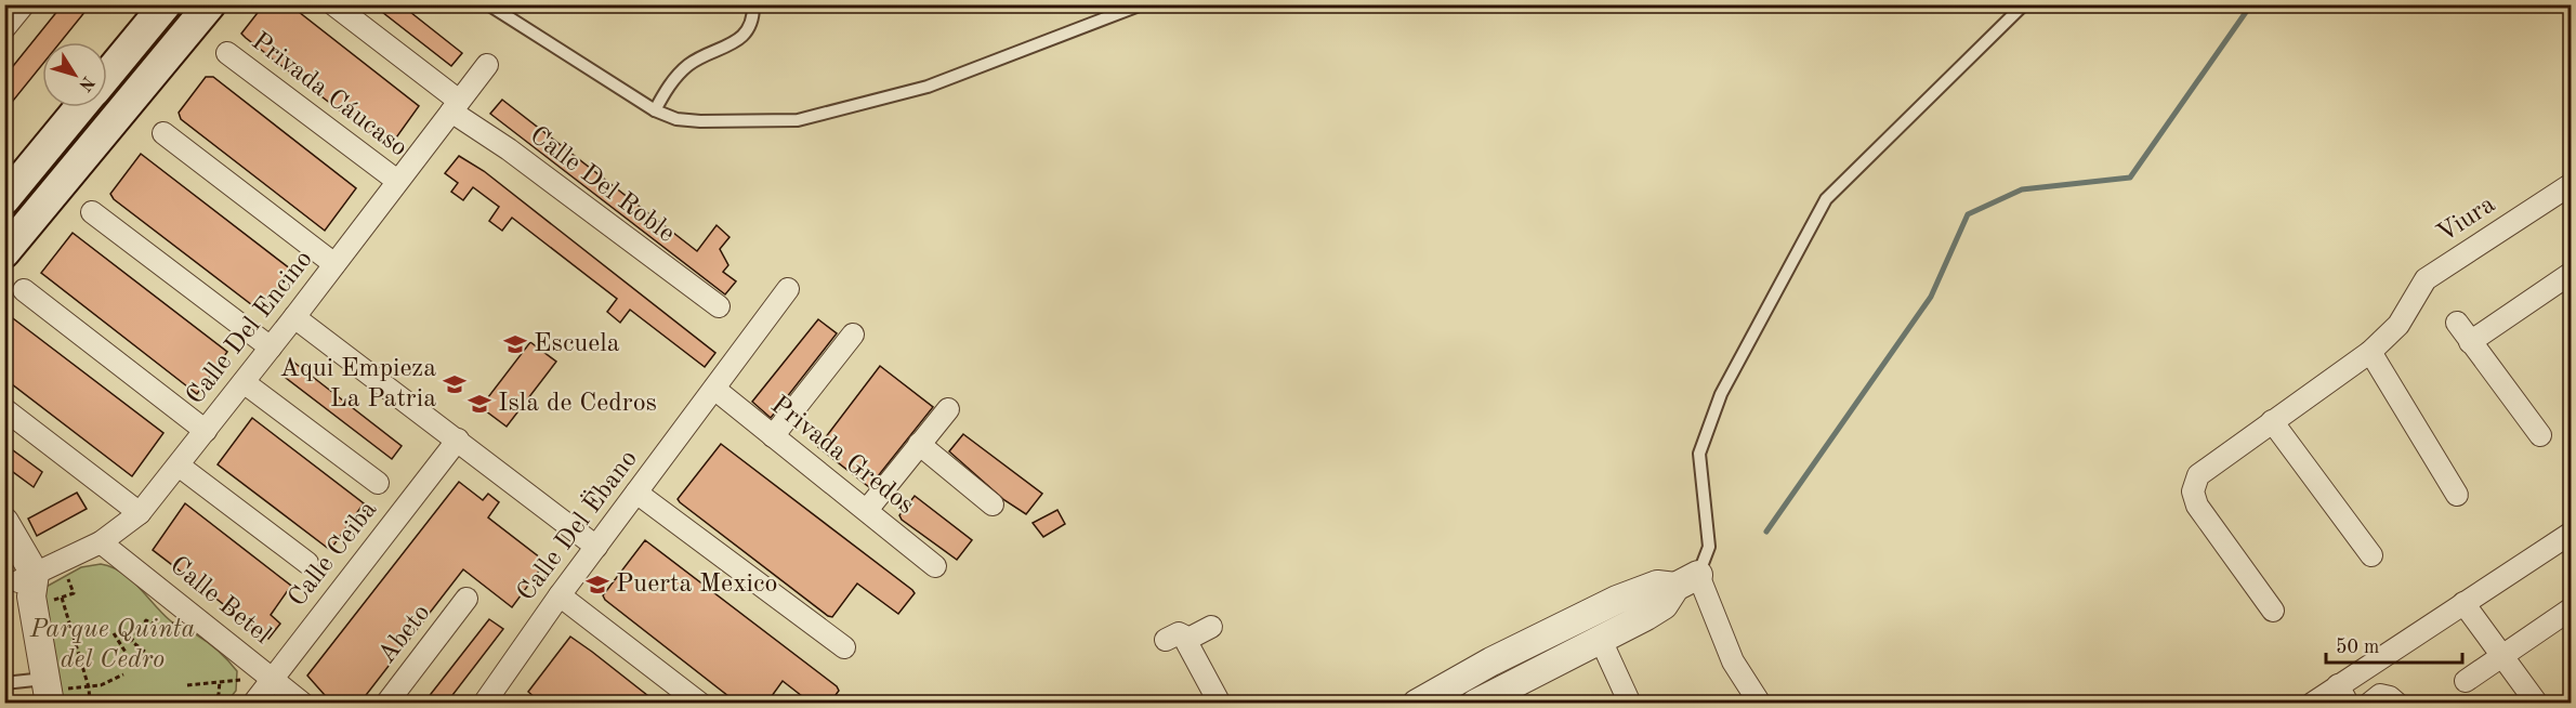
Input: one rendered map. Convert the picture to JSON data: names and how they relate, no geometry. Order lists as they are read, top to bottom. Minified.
{"streets":{"street":["Privada Cáucaso","Calle Del Roble","Viura","Calle Del Encino","Privada Gredos","Calle Del Ëbano","Calle Ceiba","Calle Betel","Abeto"]},"crossings":[["Privada Cáucaso","Calle Del Encino"],["Calle Del Roble","Calle Del Encino"],["Calle Del Encino","Calle Betel"],["Privada Gredos","Calle Del Ëbano"],["Calle Ceiba","Calle Betel"]],"parks":["Parque Quinta del Cedro"],"places":{"school or university":["Escuela","Aqui Empieza La Patria","Isla de Cedros","Puerta Mexico"]},"scale_bar":"50 m","north":"bottom right"}
